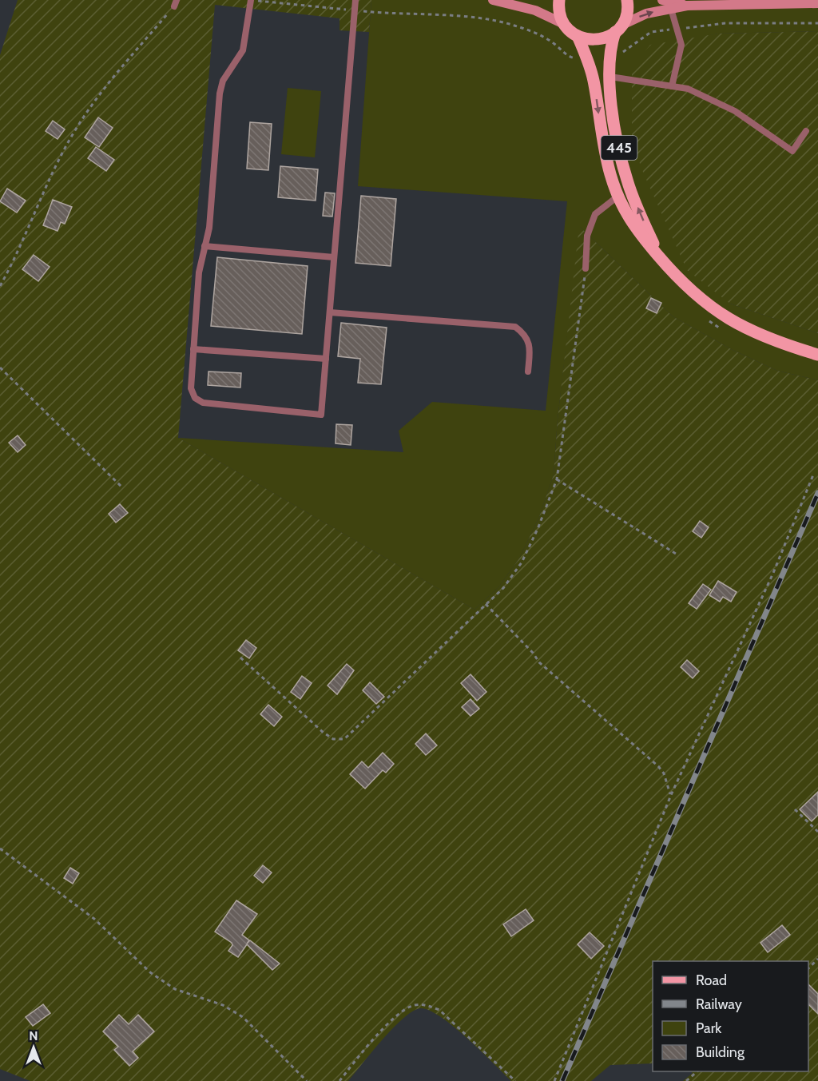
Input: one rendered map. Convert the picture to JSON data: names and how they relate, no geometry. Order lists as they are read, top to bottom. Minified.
{"streets":{"main road":["445"]},"legend":["Road","Railway","Park","Building"],"north":"top"}
